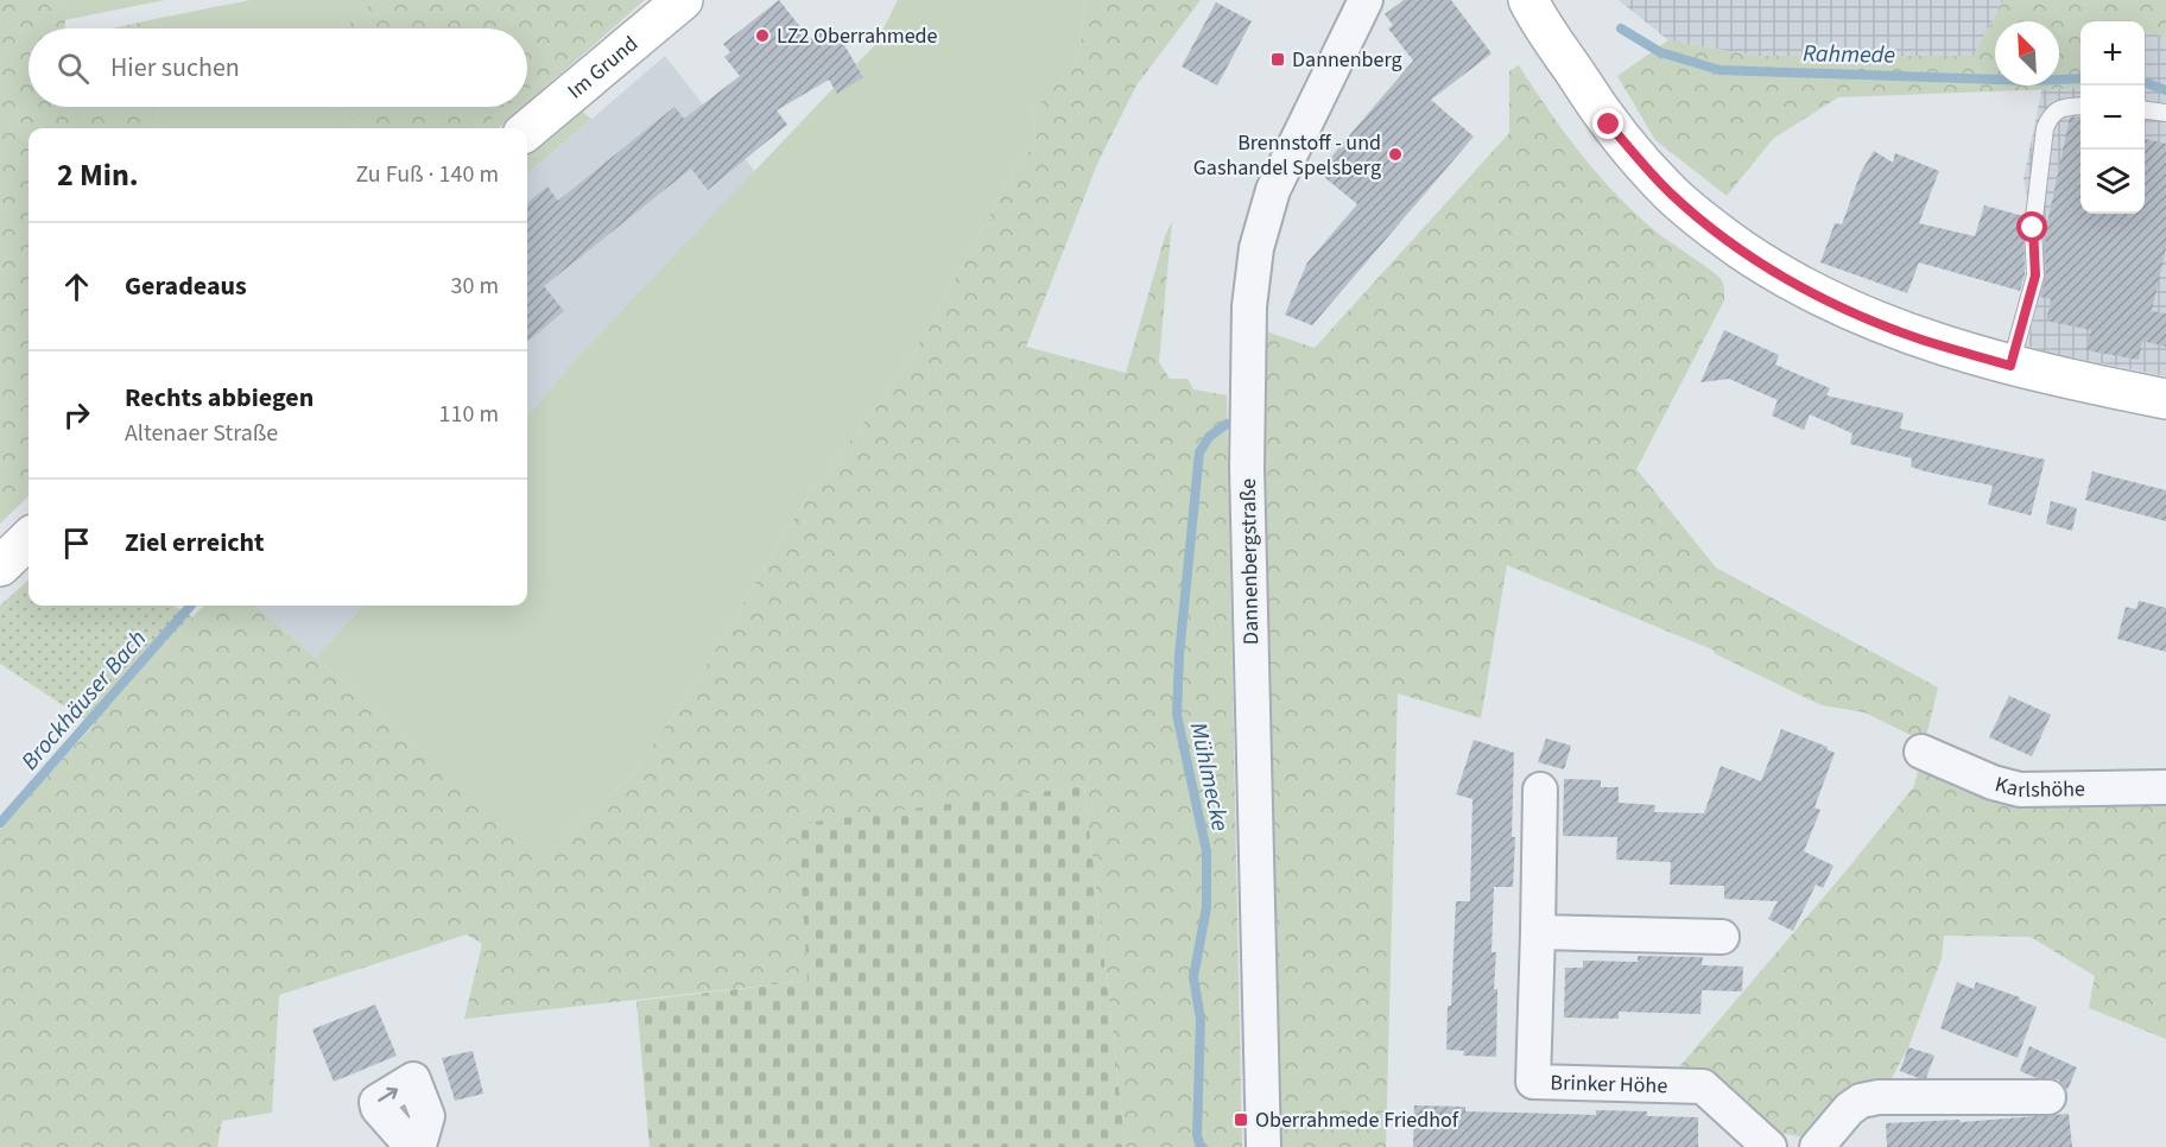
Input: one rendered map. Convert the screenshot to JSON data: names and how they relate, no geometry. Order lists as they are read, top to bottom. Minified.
{"streets":{"main road":["Im Grund"],"street":["Dannenbergstraße","Karlshöhe","Brinker Höhe"]},"water":["Rahmede","Brockhäuser Bach","Mühlmecke"],"places":{"other":["LZ2 Oberrahmede","Brennstoff - und Gashandel Spelsberg"],"transit":["Dannenberg","Oberrahmede Friedhof"]},"north":"top left","page":{"map_buttons":["+","−"],"search":"Hier suchen","heading":["2 Min.","Zu Fuß · 140 m"],"list":[["Geradeaus","30 m"],["Rechts abbiegen","Altenaer Straße","110 m"],"Ziel erreicht"]}}
